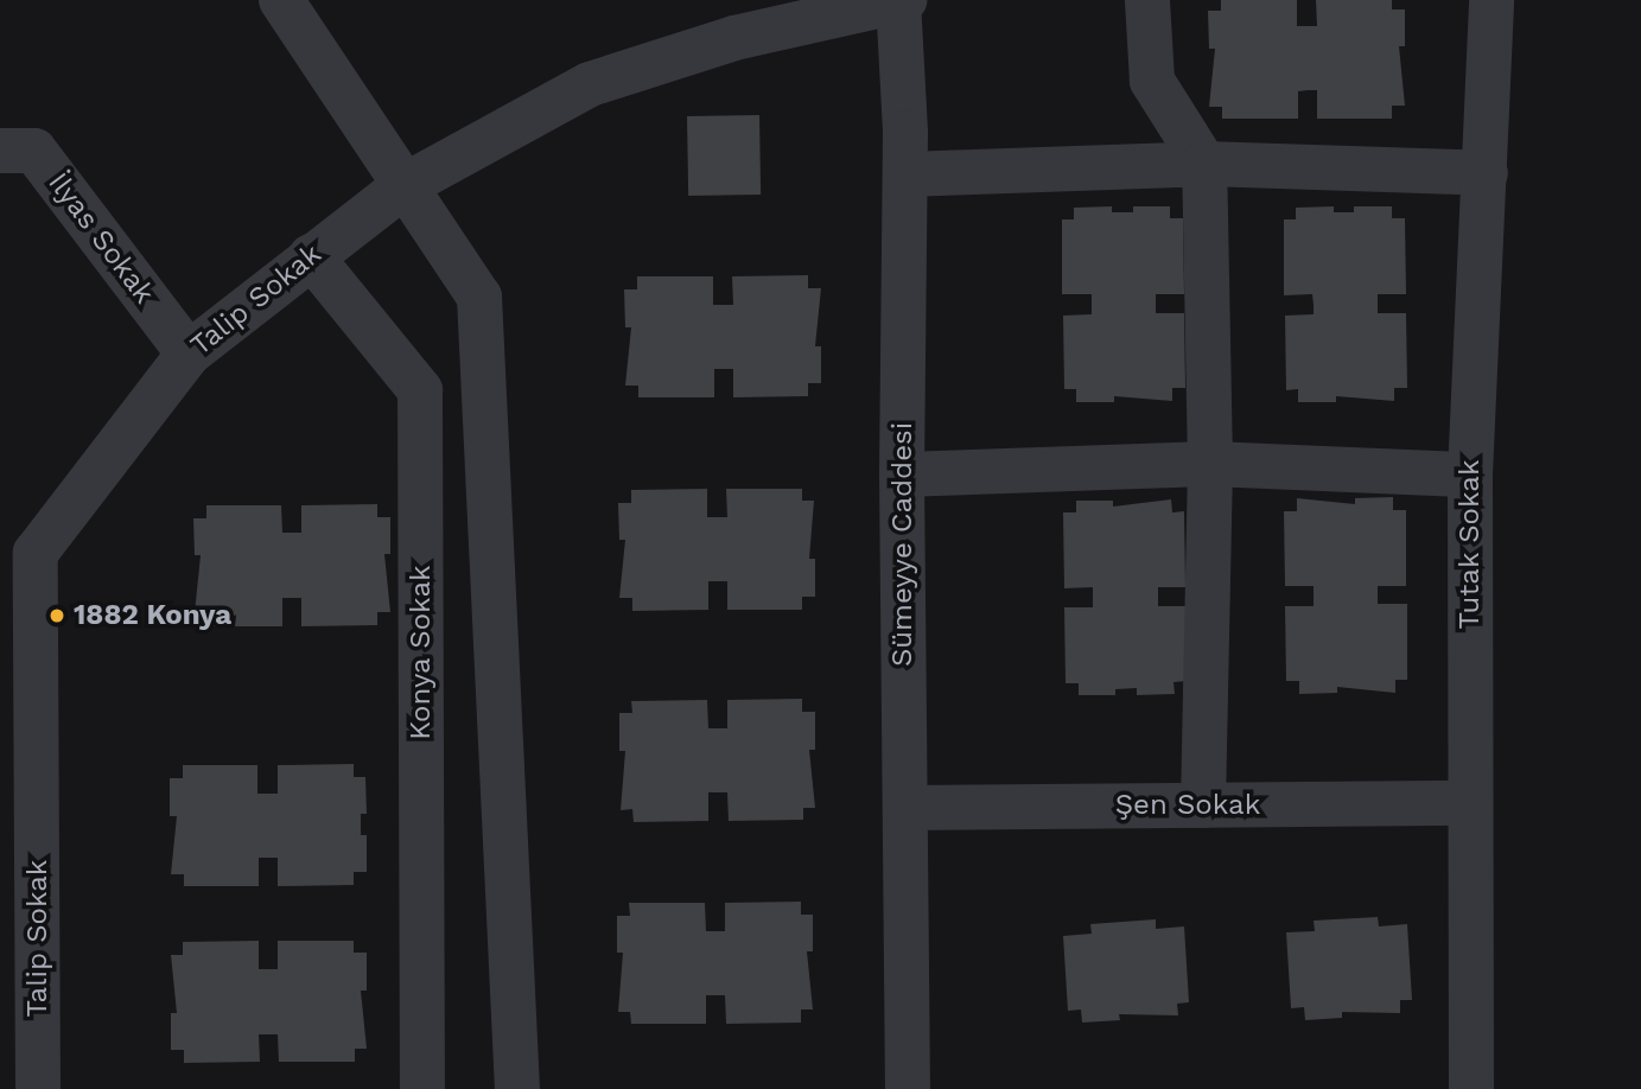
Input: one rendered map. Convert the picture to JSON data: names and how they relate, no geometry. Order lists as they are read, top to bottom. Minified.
{"streets":{"street":["İlyas Sokak","Talip Sokak","Sümeyye Caddesi","Tutak Sokak","Konya Sokak","Şen Sokak"]},"crossings":[["İlyas Sokak","Talip Sokak"],["Talip Sokak","Sümeyye Caddesi"],["Talip Sokak","Konya Sokak"],["Sümeyye Caddesi","Şen Sokak"],["Tutak Sokak","Şen Sokak"]],"places":["1882 Konya"]}
